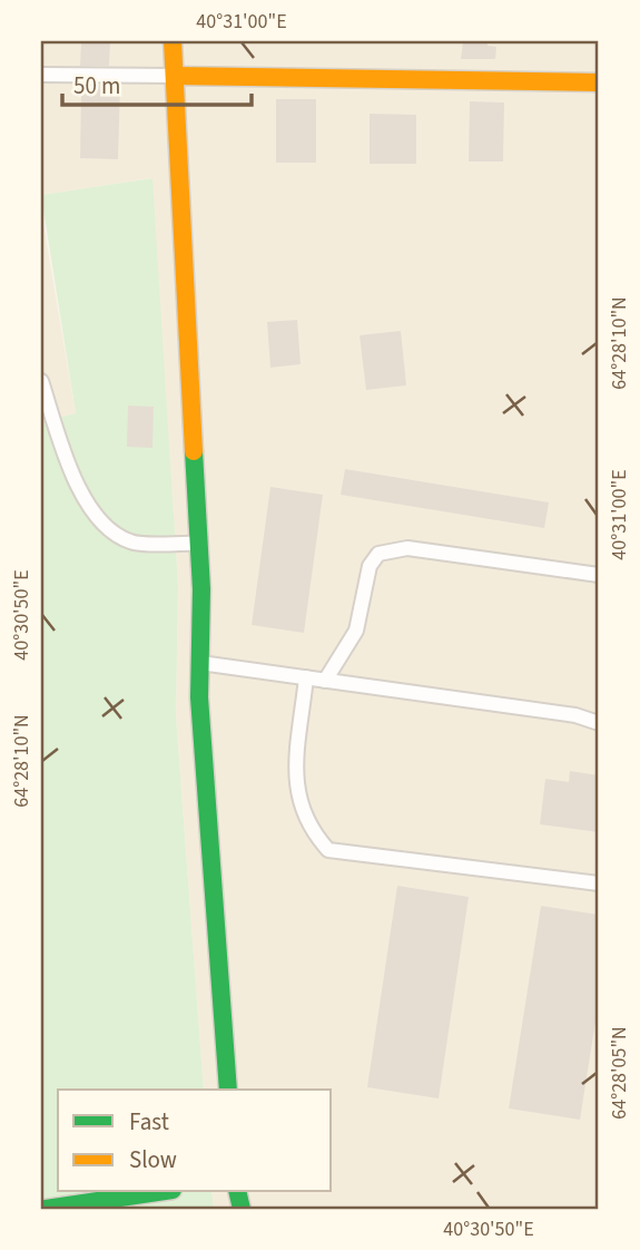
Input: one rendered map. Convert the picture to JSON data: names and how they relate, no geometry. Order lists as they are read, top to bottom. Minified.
{"legend":["Fast","Slow"],"scale_bar":"50 m","coordinates":["40°31'00\"E","64°28'10\"N","40°30'50\"E","64°28'05\"N"]}
